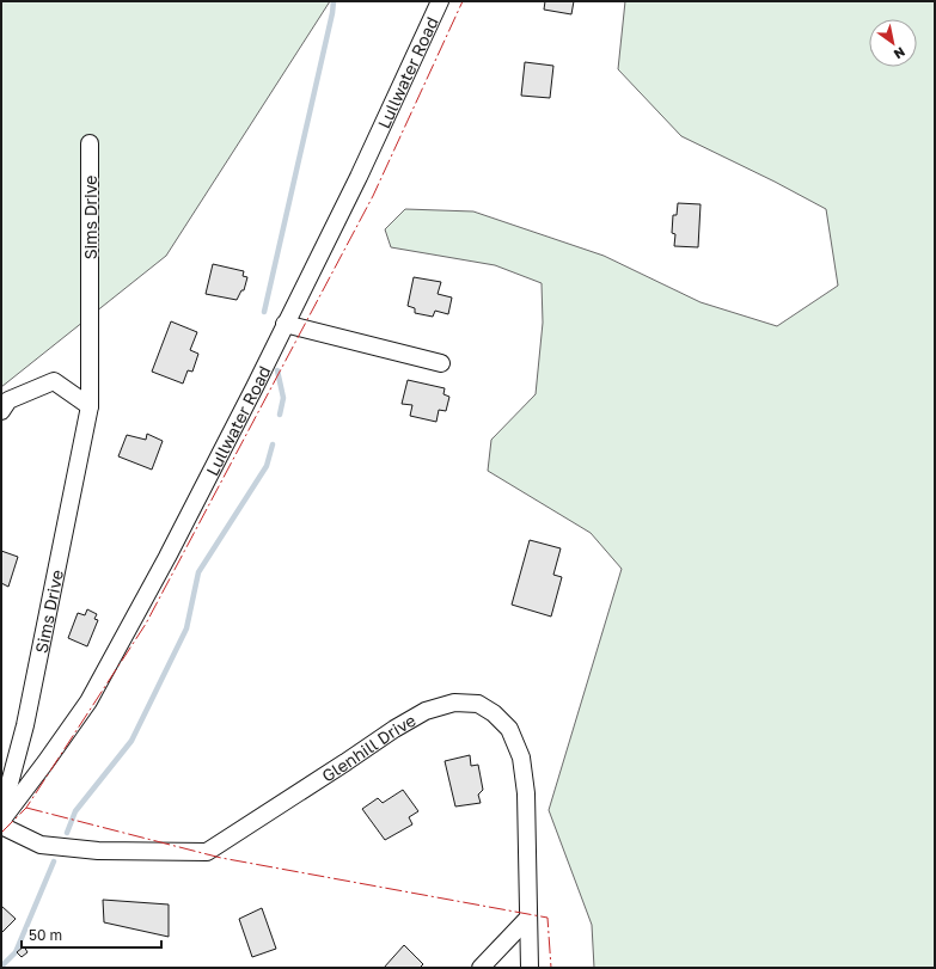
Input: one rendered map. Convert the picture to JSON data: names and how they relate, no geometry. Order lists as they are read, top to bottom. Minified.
{"streets":{"street":["Lullwater Road","Sims Drive","Glenhill Drive"]},"scale_bar":"50 m","north":"bottom right"}
